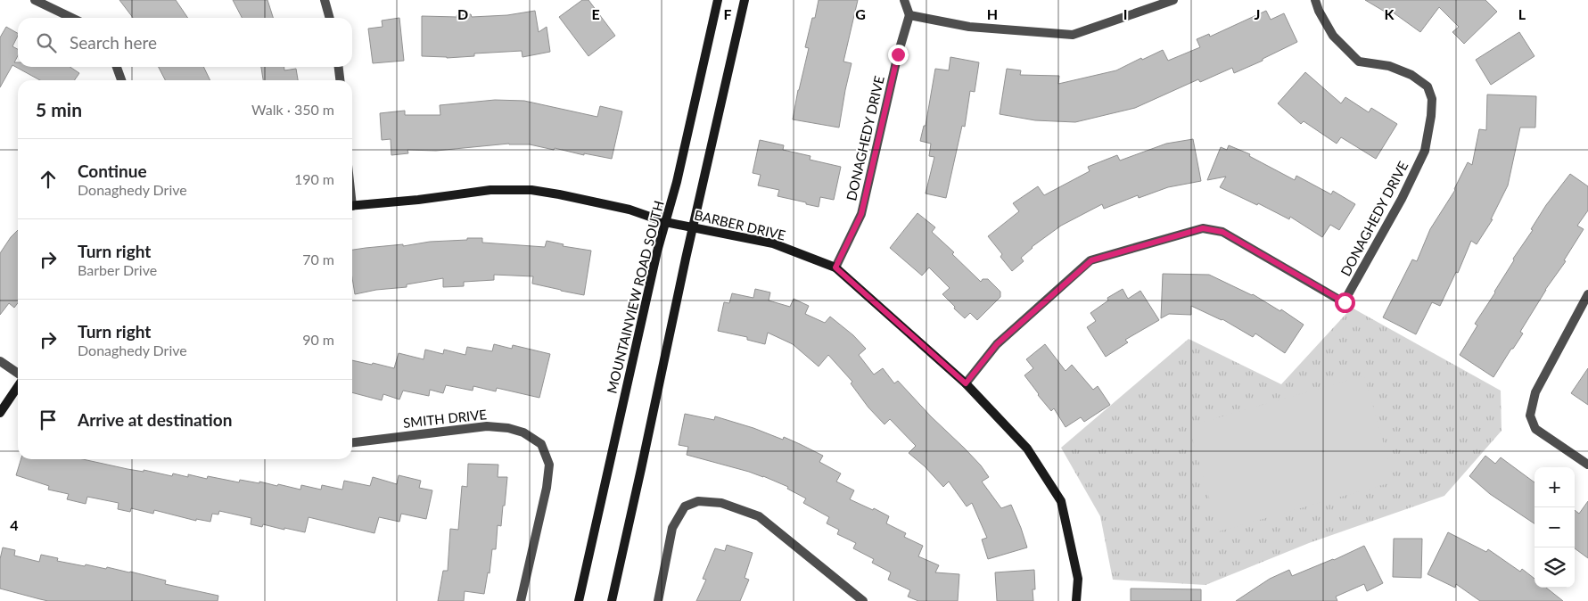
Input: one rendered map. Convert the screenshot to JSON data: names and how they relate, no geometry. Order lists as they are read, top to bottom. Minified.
{"streets":{"main road":["BARBER DRIVE","MOUNTAINVIEW ROAD SOUTH"],"street":["DONAGHEDY DRIVE","SMITH DRIVE"]},"crossings":[["DONAGHEDY DRIVE","BARBER DRIVE"],["BARBER DRIVE","MOUNTAINVIEW ROAD SOUTH"]],"page":{"search":"Search here","heading":["5 min","Walk · 350 m"],"list":[["Continue","Donaghedy Drive","190 m"],["Turn right","Barber Drive","70 m"],["Turn right","Donaghedy Drive","90 m"],"Arrive at destination"],"map_buttons":["+","−"]},"grid":{"columns":["D","E","F","G","H","I","J","K","L"],"rows":["4"]}}
